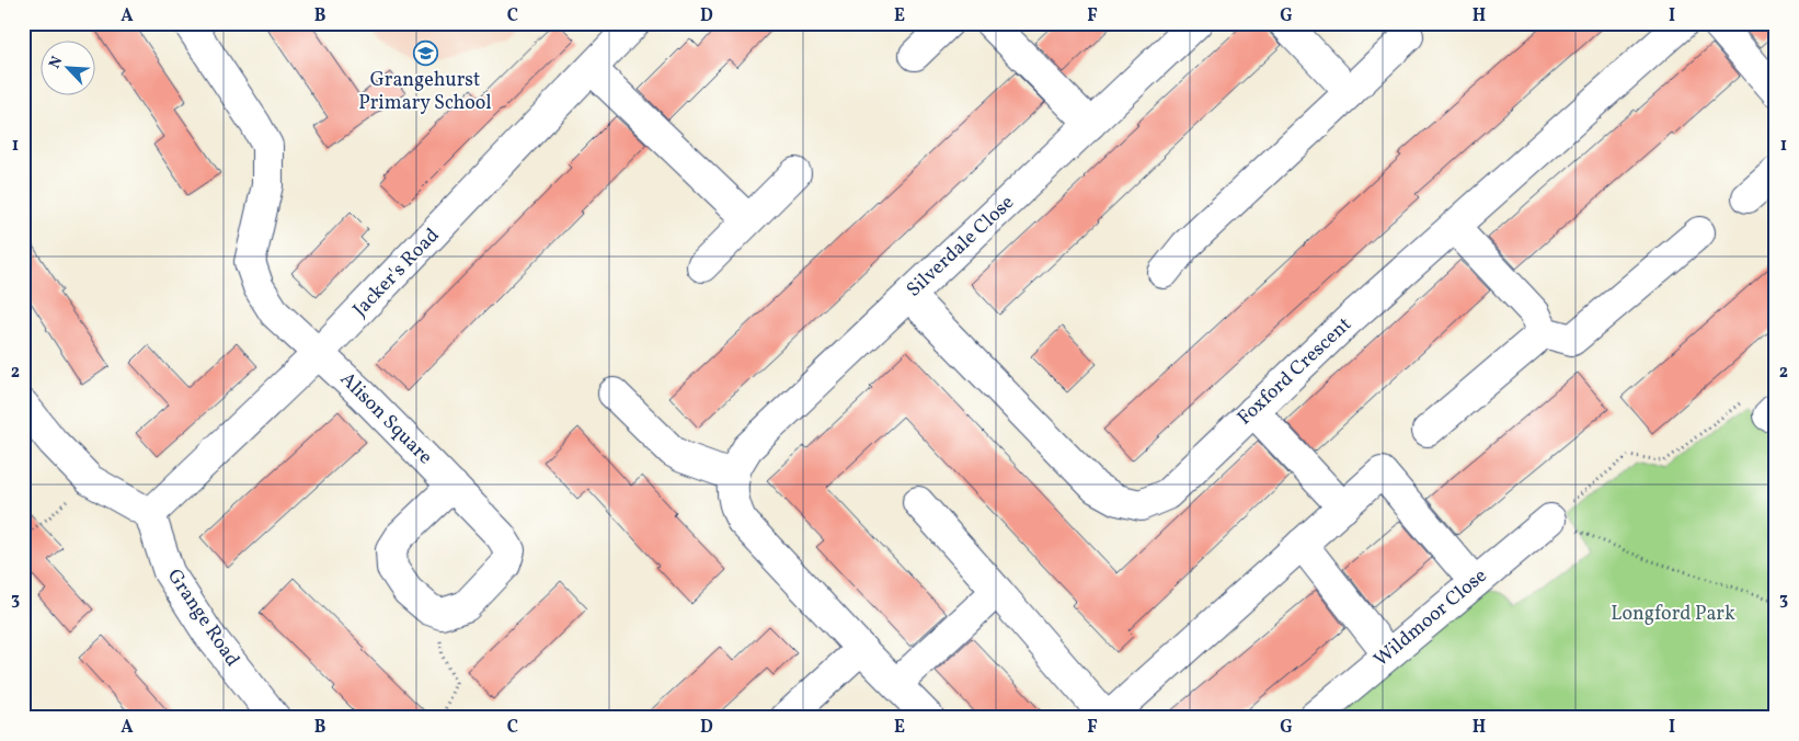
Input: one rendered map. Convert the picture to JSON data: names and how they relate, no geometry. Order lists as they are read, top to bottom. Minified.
{"streets":{"street":["Silverdale Close","Jacker's Road","Foxford Crescent","Alison Square","Grange Road","Wildmoor Close"]},"crossings":[["Silverdale Close","Foxford Crescent"],["Jacker's Road","Alison Square"],["Jacker's Road","Grange Road"]],"parks":["Longford Park"],"places":{"school or university":["Grangehurst Primary School"]},"north":"top left","grid":{"columns":["A","B","C","D","E","F","G","H","I"],"rows":["1","2","3"]}}
